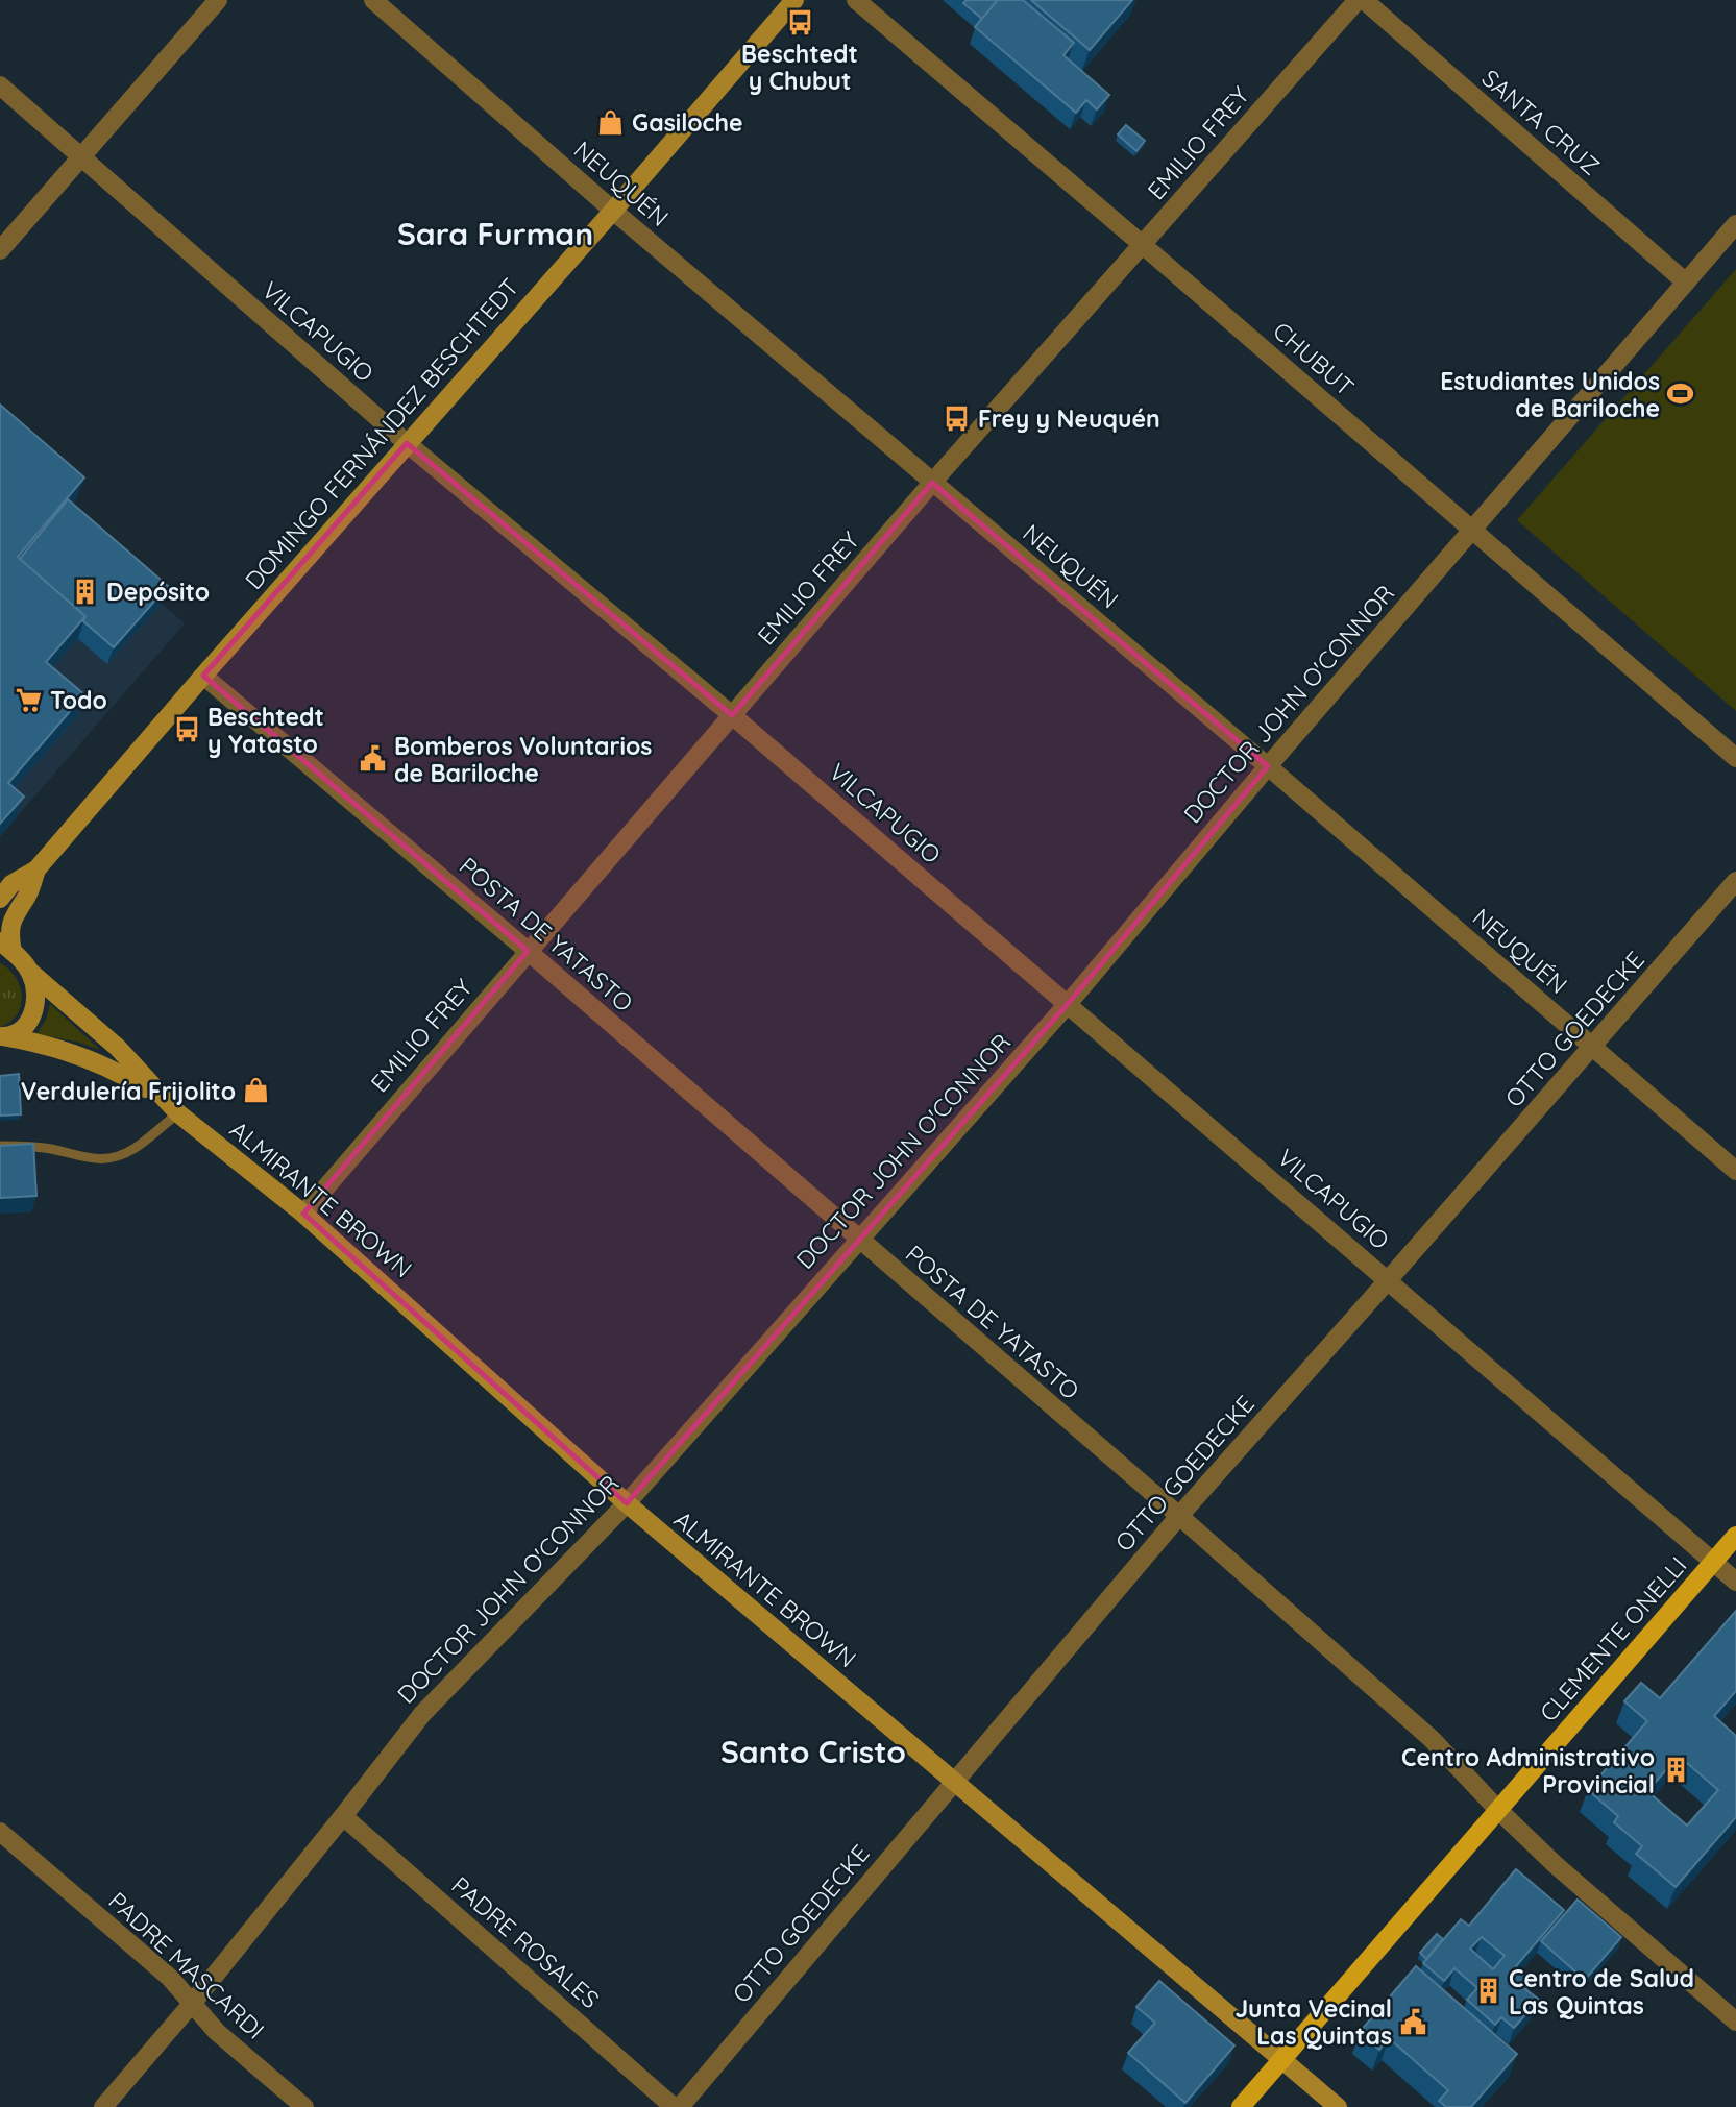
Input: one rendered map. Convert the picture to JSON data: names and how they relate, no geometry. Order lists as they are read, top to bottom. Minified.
{"streets":{"main road":["DOMINGO FERNÁNDEZ BESCHTEDT","ALMIRANTE BROWN","CLEMENTE ONELLI"],"street":["SANTA CRUZ","EMILIO FREY","NEUQUÉN","VILCAPUGIO","CHUBUT","DOCTOR JOHN O'CONNOR","POSTA DE YATASTO","OTTO GOEDECKE","PADRE ROSALES","PADRE MASCARDI"]},"crossings":[["SANTA CRUZ","EMILIO FREY"],["SANTA CRUZ","DOCTOR JOHN O'CONNOR"],["EMILIO FREY","NEUQUÉN"],["EMILIO FREY","VILCAPUGIO"],["EMILIO FREY","CHUBUT"],["EMILIO FREY","POSTA DE YATASTO"],["EMILIO FREY","ALMIRANTE BROWN"],["NEUQUÉN","DOMINGO FERNÁNDEZ BESCHTEDT"],["NEUQUÉN","DOCTOR JOHN O'CONNOR"],["NEUQUÉN","OTTO GOEDECKE"],["VILCAPUGIO","DOMINGO FERNÁNDEZ BESCHTEDT"],["VILCAPUGIO","DOCTOR JOHN O'CONNOR"],["VILCAPUGIO","OTTO GOEDECKE"],["VILCAPUGIO","CLEMENTE ONELLI"],["CHUBUT","DOCTOR JOHN O'CONNOR"],["DOMINGO FERNÁNDEZ BESCHTEDT","POSTA DE YATASTO"],["DOMINGO FERNÁNDEZ BESCHTEDT","ALMIRANTE BROWN"],["DOCTOR JOHN O'CONNOR","POSTA DE YATASTO"],["DOCTOR JOHN O'CONNOR","ALMIRANTE BROWN"],["DOCTOR JOHN O'CONNOR","PADRE ROSALES"],["DOCTOR JOHN O'CONNOR","PADRE MASCARDI"],["POSTA DE YATASTO","OTTO GOEDECKE"],["POSTA DE YATASTO","CLEMENTE ONELLI"],["OTTO GOEDECKE","ALMIRANTE BROWN"],["ALMIRANTE BROWN","CLEMENTE ONELLI"]],"districts":["Sara Furman","Santo Cristo"],"places":{"bus stop":["Beschtedt y Chubut","Frey y Neuquén","Beschtedt y Yatasto"],"shop":["Gasiloche","Verdulería Frijolito"],"sports":["Estudiantes Unidos de Bariloche"],"building":["Depósito","Centro Administrativo Provincial","Centro de Salud Las Quintas"],"supermarket":["Todo"],"public building":["Bomberos Voluntarios de Bariloche","Junta Vecinal Las Quintas"]}}
